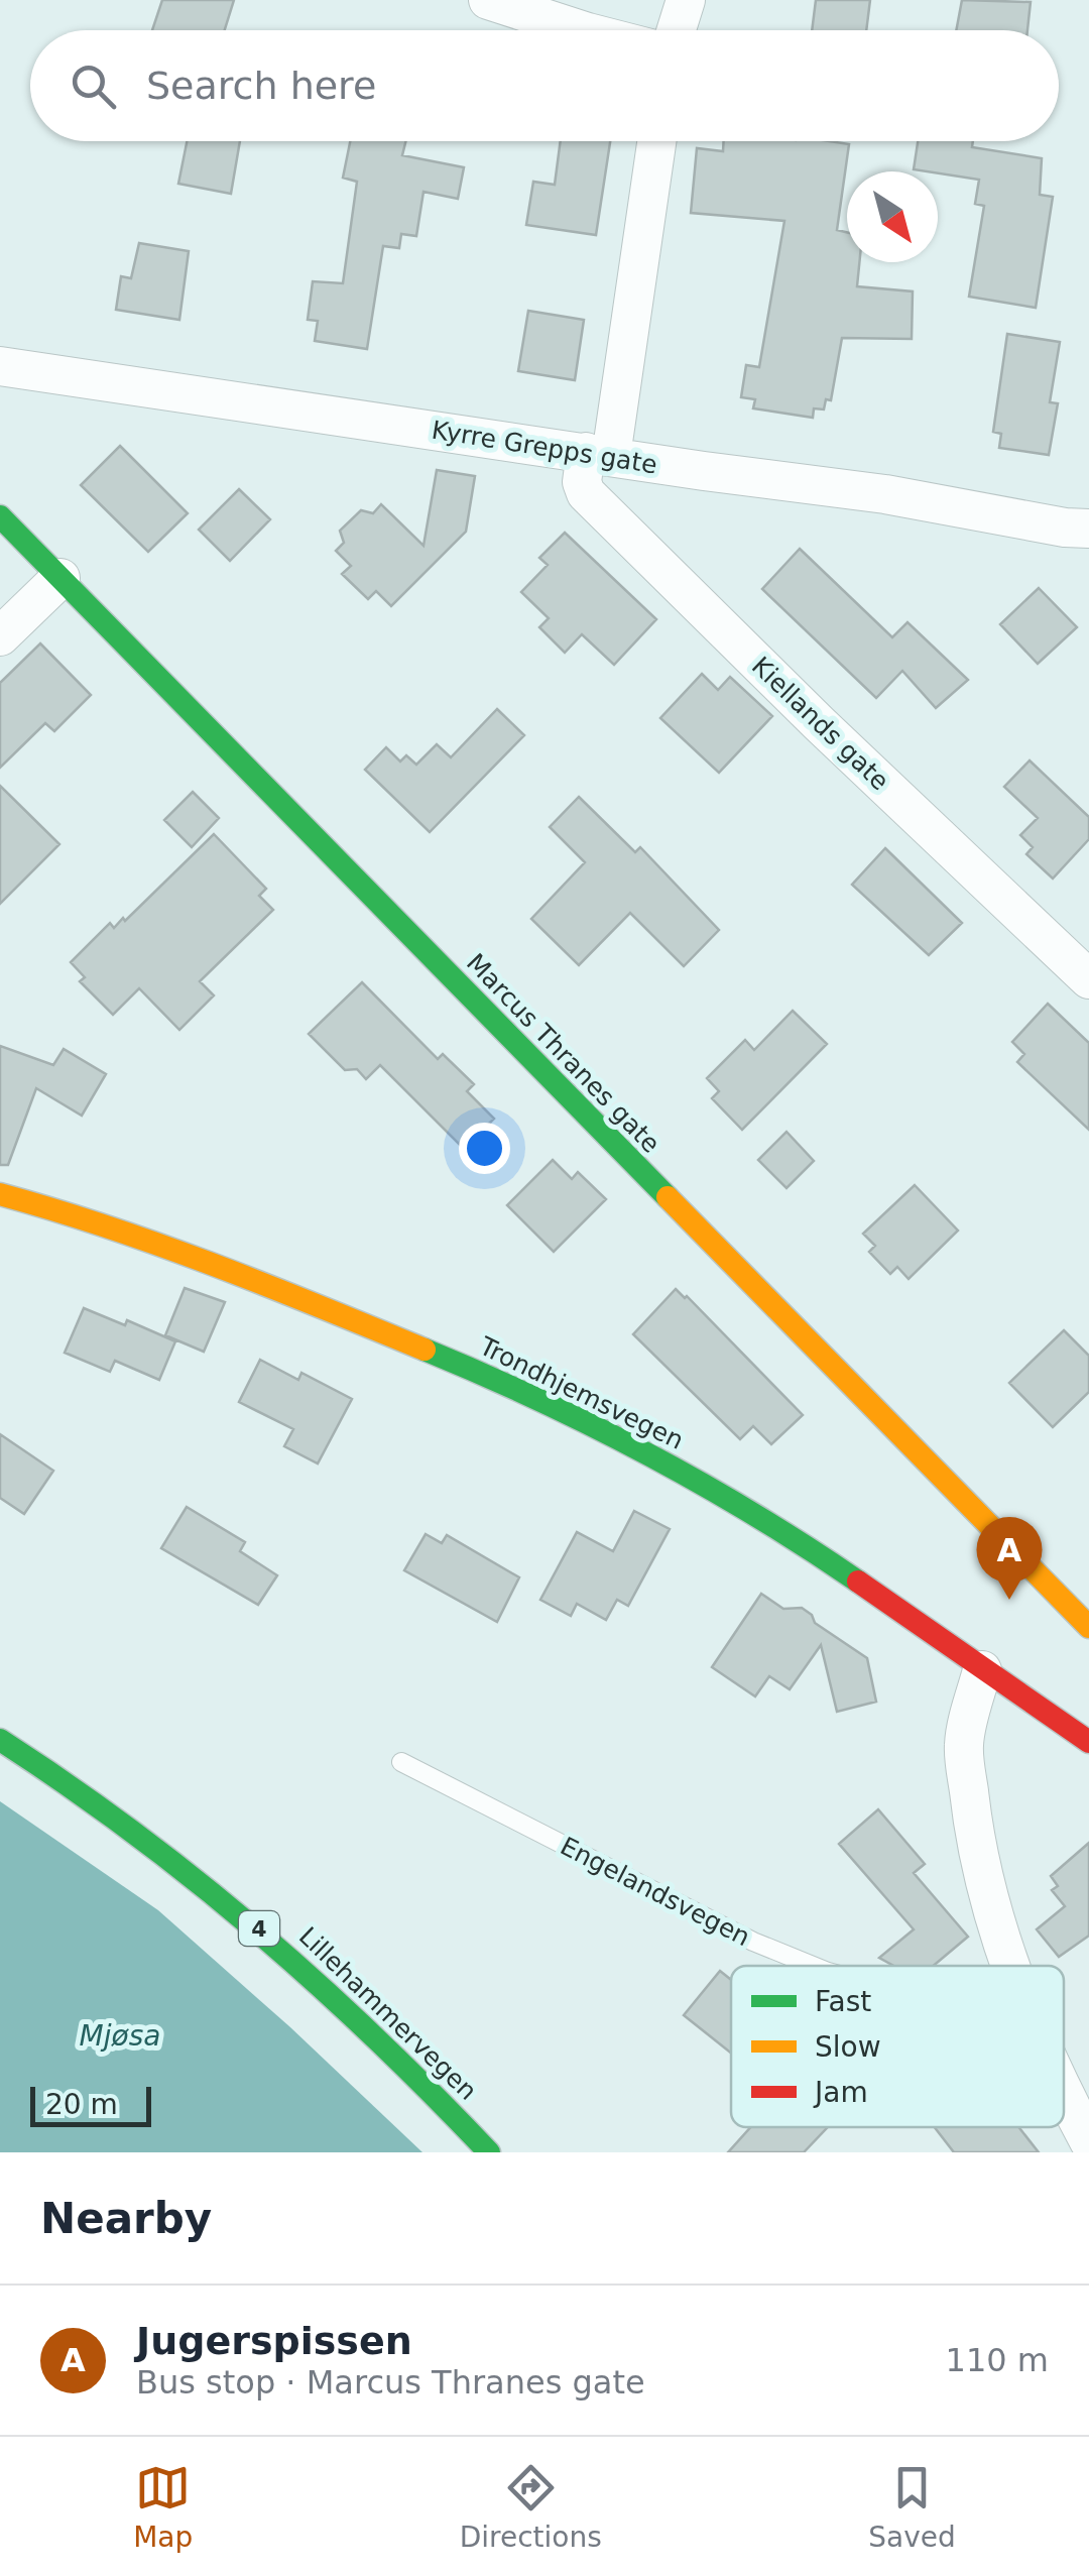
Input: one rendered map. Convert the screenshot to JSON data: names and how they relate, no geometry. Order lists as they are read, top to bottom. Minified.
{"streets":{"main road":["Marcus Thranes gate","Trondhjemsvegen","4","Lillehammervegen"],"street":["Kyrre Grepps gate","Kiellands gate"],"lane":["Engelandsvegen"]},"crossings":[["Kyrre Grepps gate","Kiellands gate"]],"water":["Mjøsa"],"legend":["Fast","Slow","Jam"],"scale_bar":"20 m","north":"bottom right","page":{"search":"Search here","pins":"A","scale":"20 m","heading":"Nearby","list":[{"mark":"A","name":"Jugerspissen","note":"Bus stop · Marcus Thranes gate","value":"110 m"}],"nav":["Map","Directions","Saved"]}}
